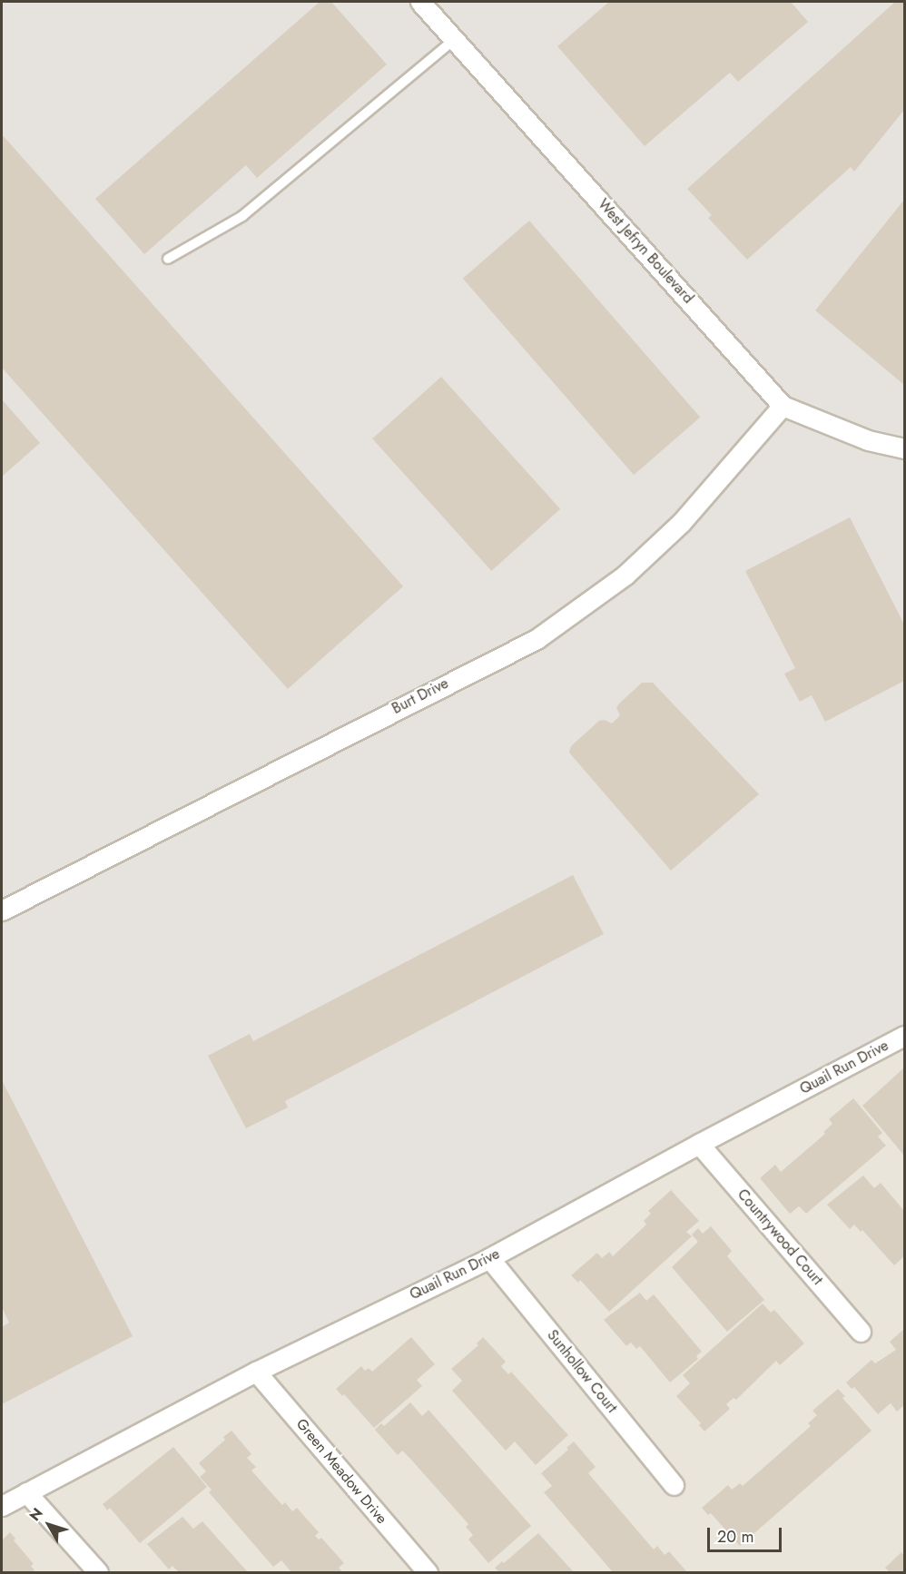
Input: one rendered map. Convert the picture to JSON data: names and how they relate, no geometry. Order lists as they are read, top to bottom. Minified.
{"streets":{"street":["West Jefryn Boulevard","Burt Drive","Quail Run Drive","Countrywood Court","Sunhollow Court","Green Meadow Drive"]},"crossings":[["West Jefryn Boulevard","Burt Drive"],["Quail Run Drive","Countrywood Court"],["Quail Run Drive","Sunhollow Court"],["Quail Run Drive","Green Meadow Drive"]],"scale_bar":"20 m","north":"top left"}
